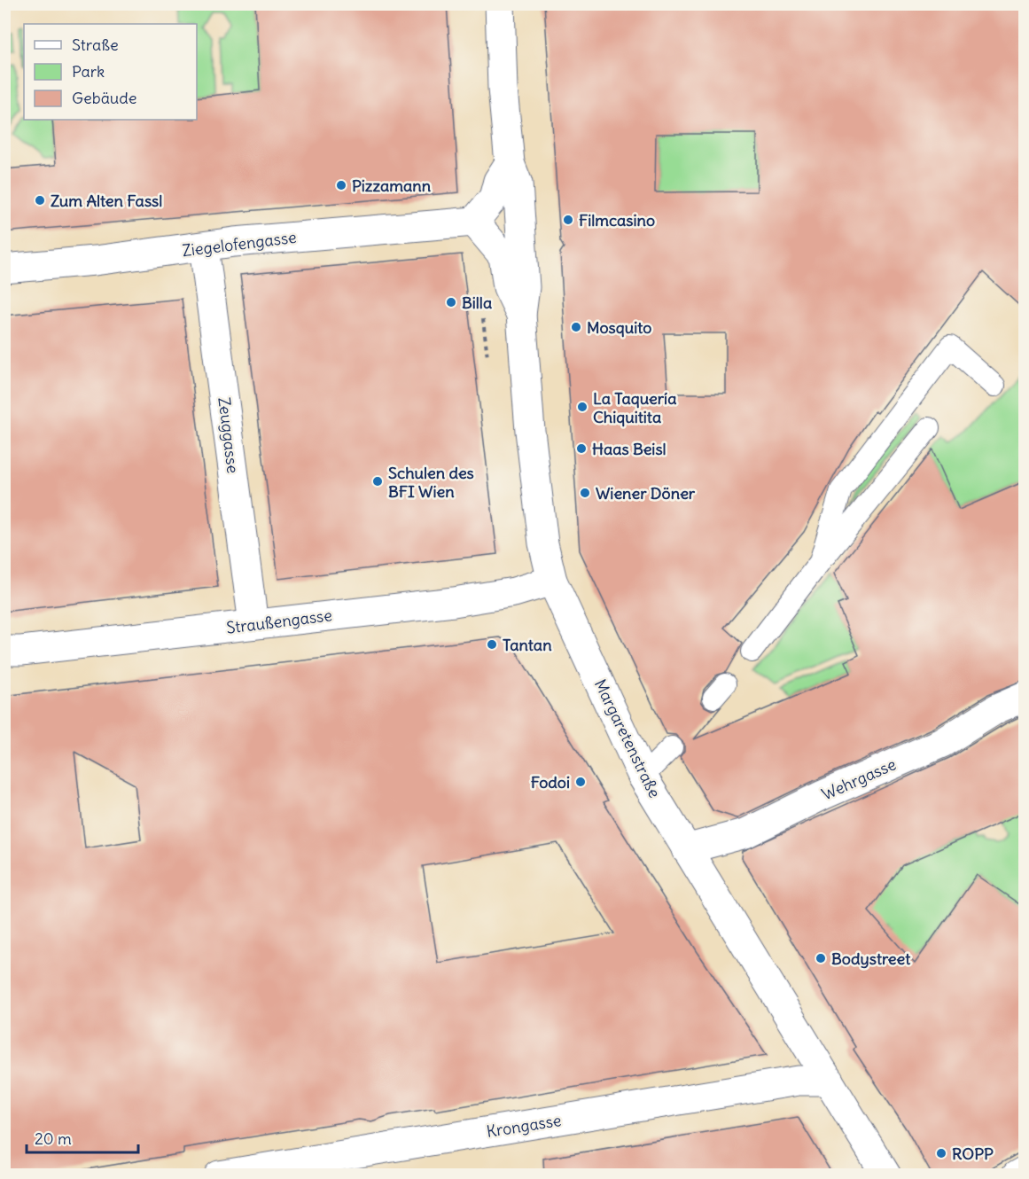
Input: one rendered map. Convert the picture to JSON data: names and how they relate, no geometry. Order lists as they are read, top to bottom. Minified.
{"streets":{"street":["Ziegelofengasse","Zeuggasse","Straußengasse","Margaretenstraße","Wehrgasse","Krongasse"]},"crossings":[["Ziegelofengasse","Zeuggasse"],["Ziegelofengasse","Margaretenstraße"],["Zeuggasse","Straußengasse"],["Straußengasse","Margaretenstraße"],["Margaretenstraße","Wehrgasse"],["Margaretenstraße","Krongasse"]],"places":["Pizzamann","Zum Alten Fassl","Filmcasino","Billa","Mosquito","La Taquería Chiquitita","Haas Beisl","Schulen des BFI Wien","Wiener Döner","Tantan","Fodoi","Bodystreet","ROPP"],"legend":["Straße","Park","Gebäude"],"scale_bar":"20 m"}
